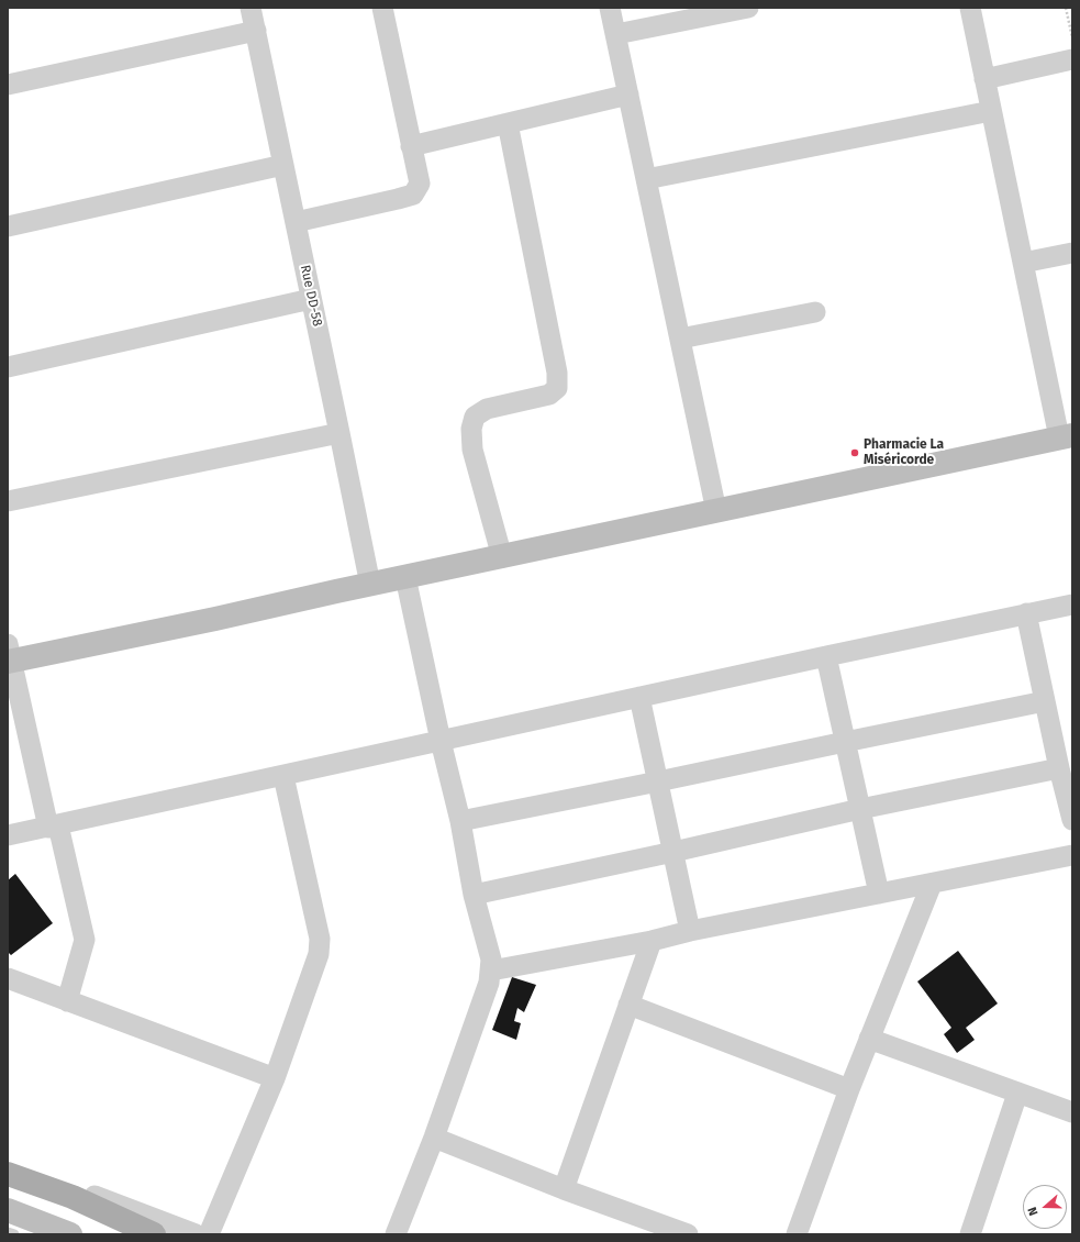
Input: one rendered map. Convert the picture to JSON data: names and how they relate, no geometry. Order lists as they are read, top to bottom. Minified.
{"streets":{"street":["Rue DD-58"]},"places":["Pharmacie La Miséricorde"],"north":"left"}
